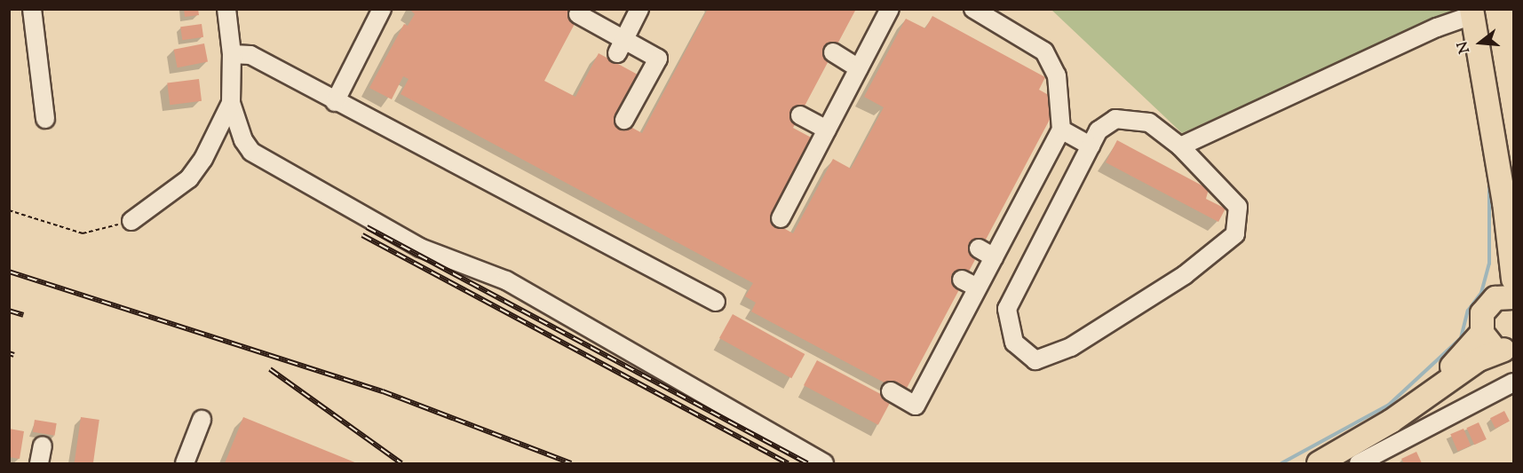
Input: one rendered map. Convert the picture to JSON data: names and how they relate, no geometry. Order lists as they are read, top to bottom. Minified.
{"north":"left"}
